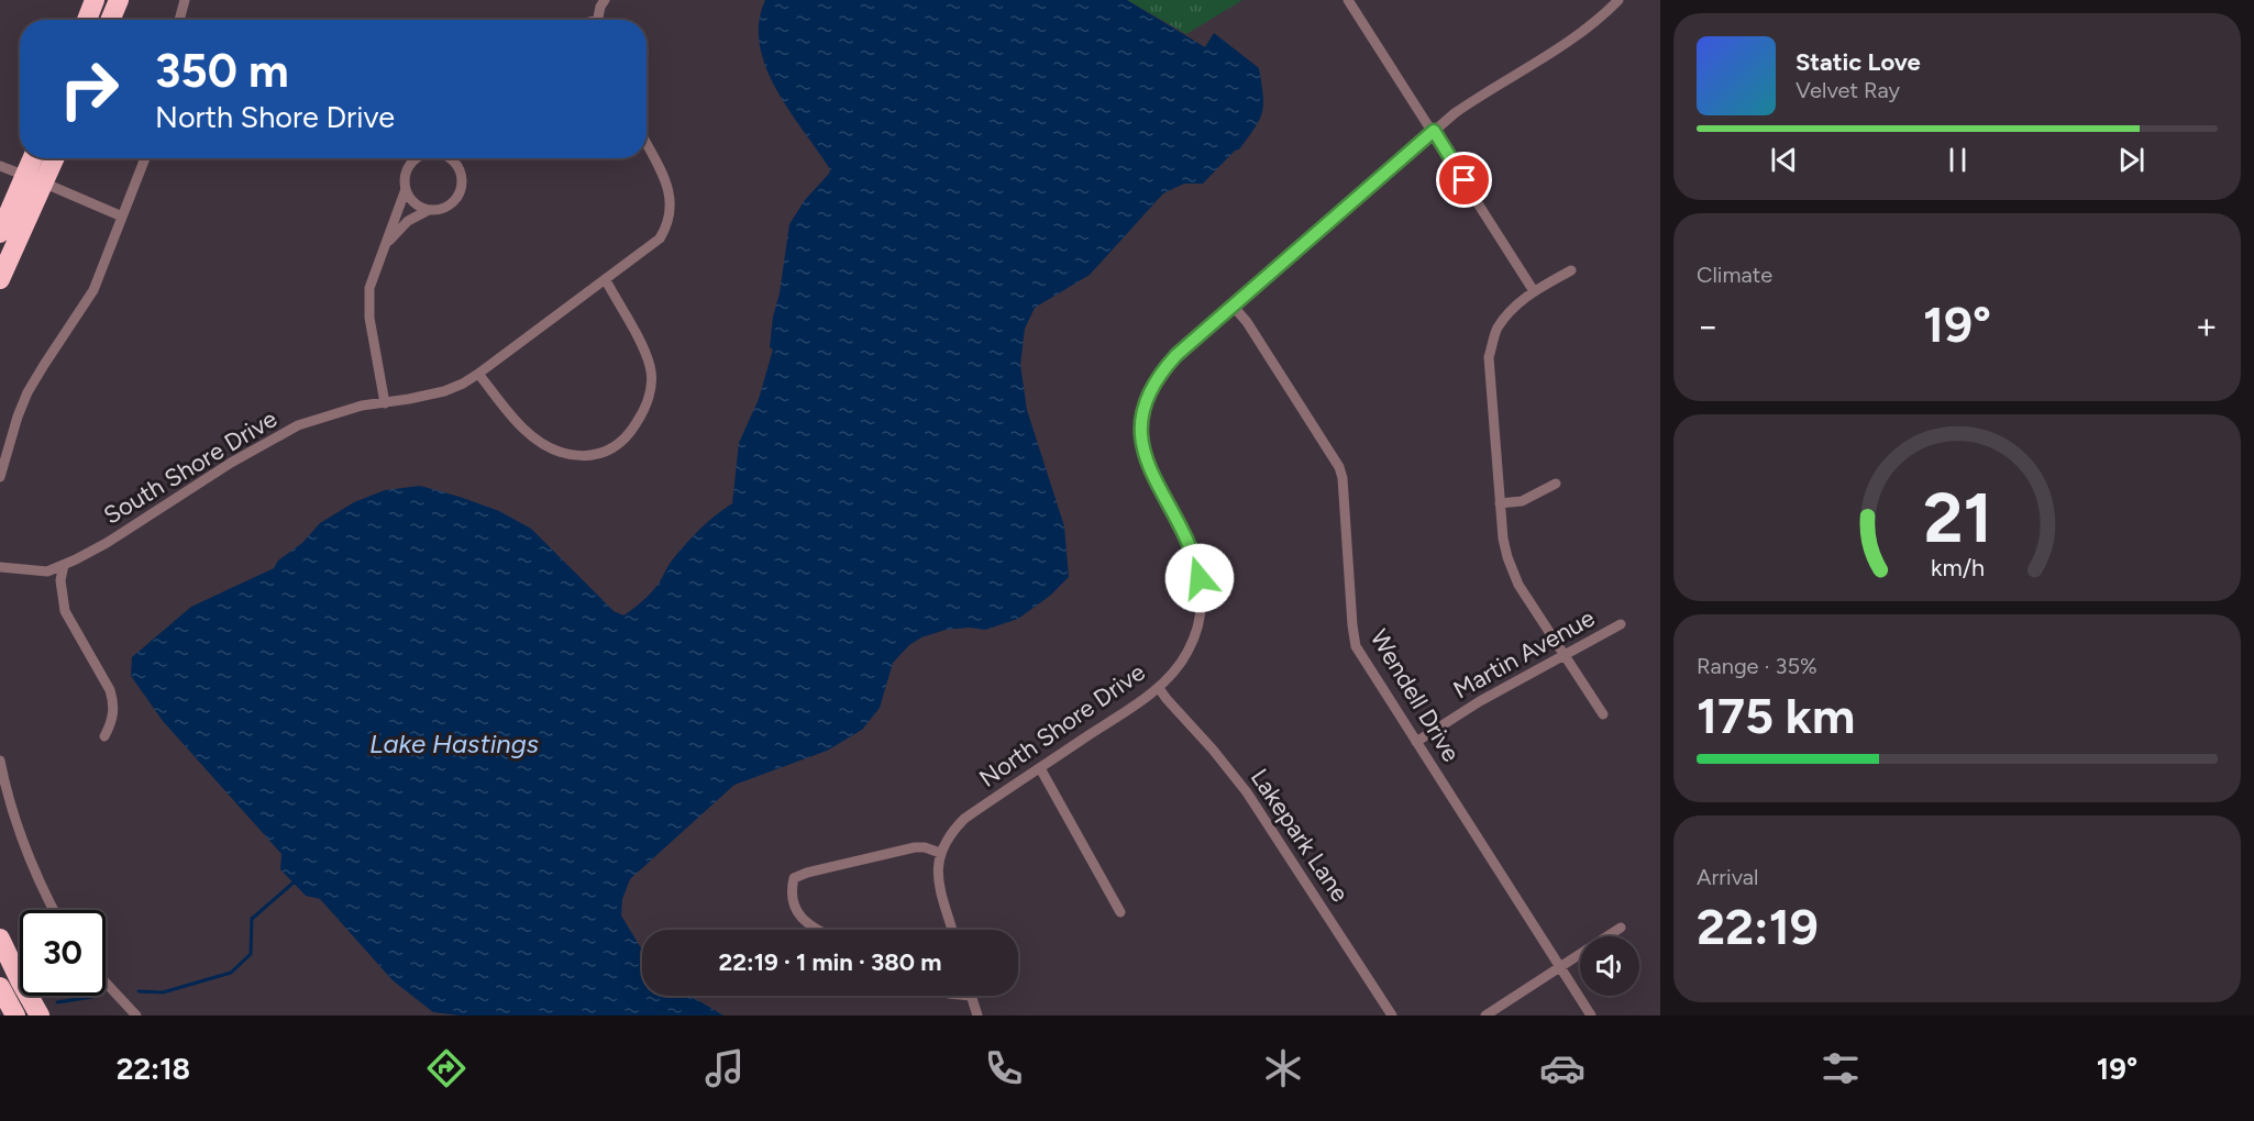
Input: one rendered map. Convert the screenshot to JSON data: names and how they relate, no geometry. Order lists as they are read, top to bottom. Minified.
{"streets":{"street":["South Shore Drive","Martin Avenue","Wendell Drive","North Shore Drive","Lakepark Lane"]},"crossings":[["Martin Avenue","Wendell Drive"],["Wendell Drive","North Shore Drive"],["North Shore Drive","Lakepark Lane"]],"water":["Lake Hastings"],"page":{"turn":["350 m","North Shore Drive"],"song":["Static Love","Velvet Ray"],"tile":["Climate",["Range · 35%","175 km"],["Arrival","22:19"]],"heat":["−","19°","+"],"limit":"30","trip":"22:19 · 1 min · 380 m","tabs":["22:18","19°"],"gauge":["21","km/h"]}}
